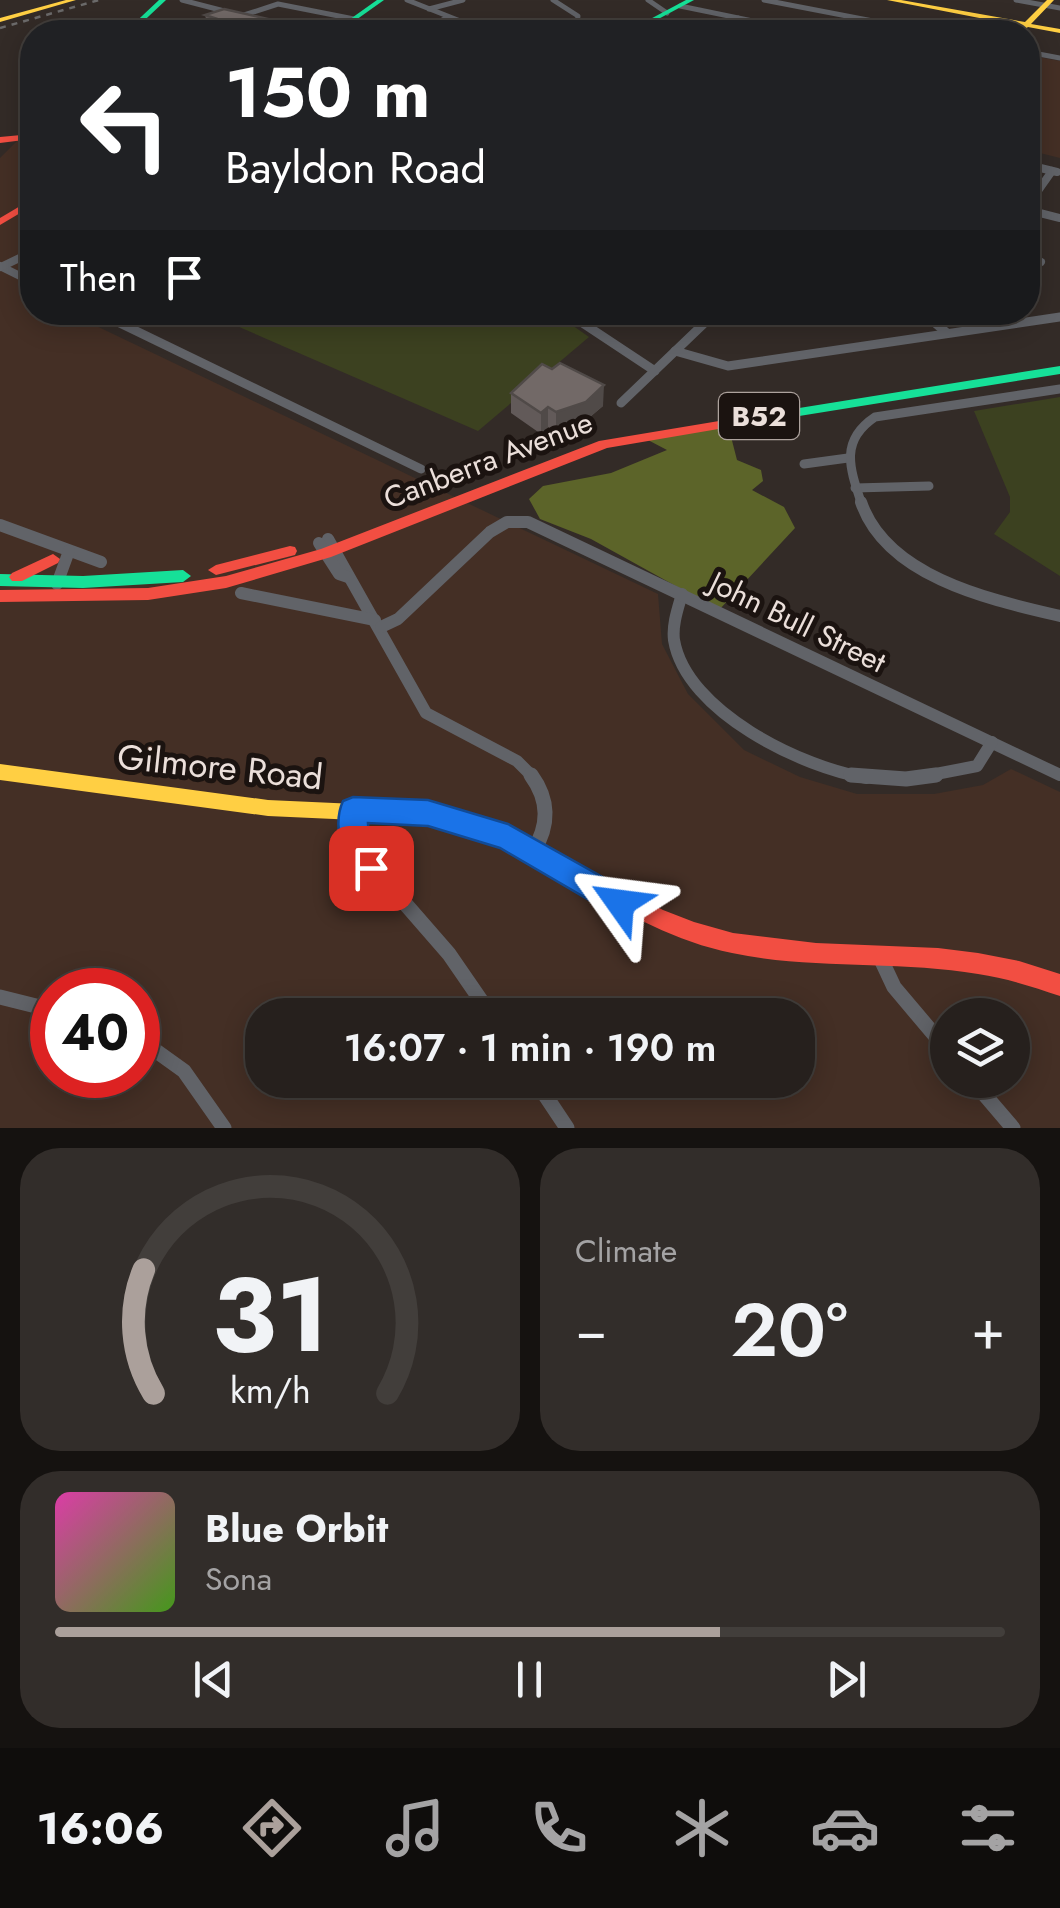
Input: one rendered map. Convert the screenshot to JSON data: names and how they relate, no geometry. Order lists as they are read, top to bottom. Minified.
{"streets":{"main road":["B52","Canberra Avenue","Gilmore Road"],"street":["John Bull Street"]},"page":{"turn":["150 m","Bayldon Road"],"then":"Then","limit":"40","trip":"16:07 · 1 min · 190 m","tile":"Climate","heat":["−","20°","+"],"song":["Blue Orbit","Sona"],"tabs":"16:06","gauge":["31","km/h"]}}
